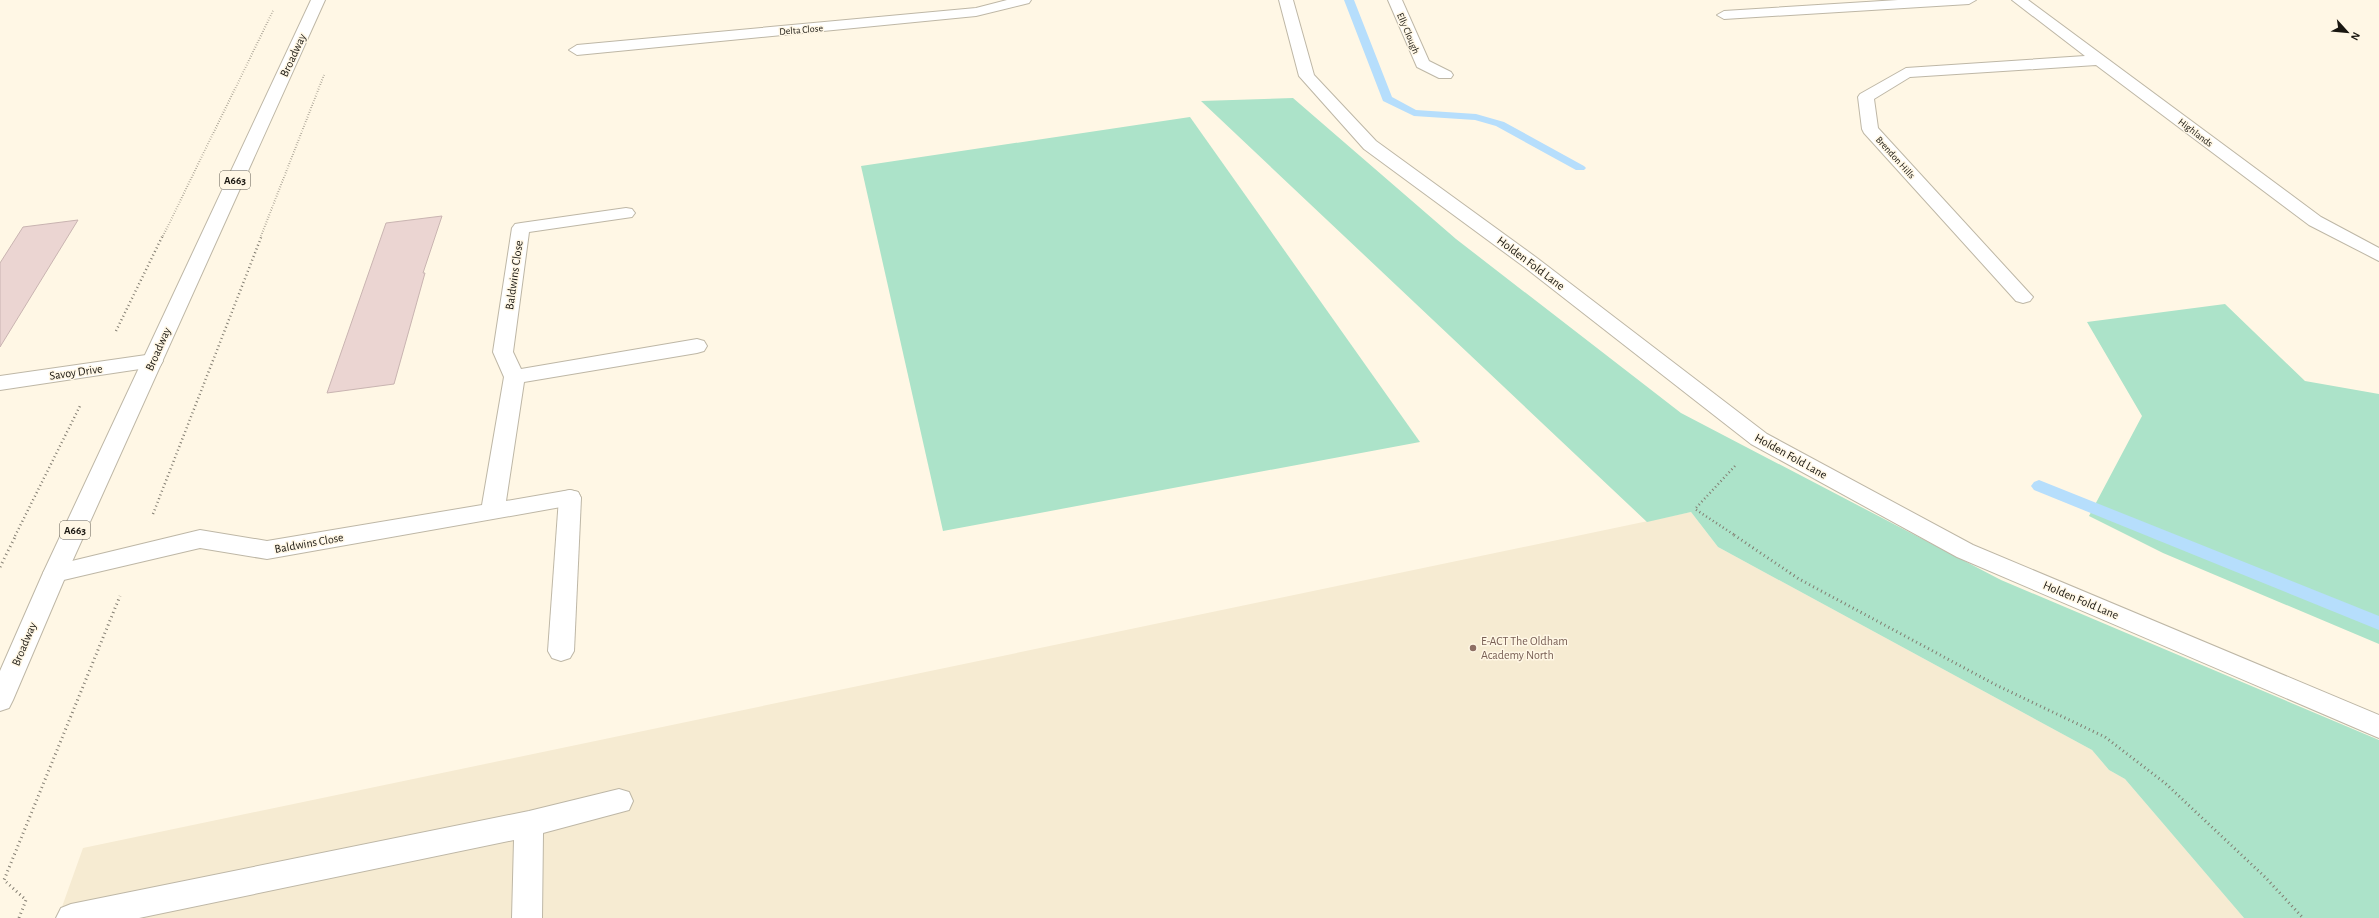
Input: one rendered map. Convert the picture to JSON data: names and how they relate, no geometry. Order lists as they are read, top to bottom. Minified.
{"streets":{"street":["Delta Close","Elly Clough","Broadway","Highlands","Brendon Hills","A663","Holden Fold Lane","Baldwins Close","Savoy Drive"]},"crossings":[["Broadway","Baldwins Close"],["Broadway","Savoy Drive"],["Highlands","Brendon Hills"]],"places":["E-ACT The Oldham Academy North"],"north":"bottom right"}
